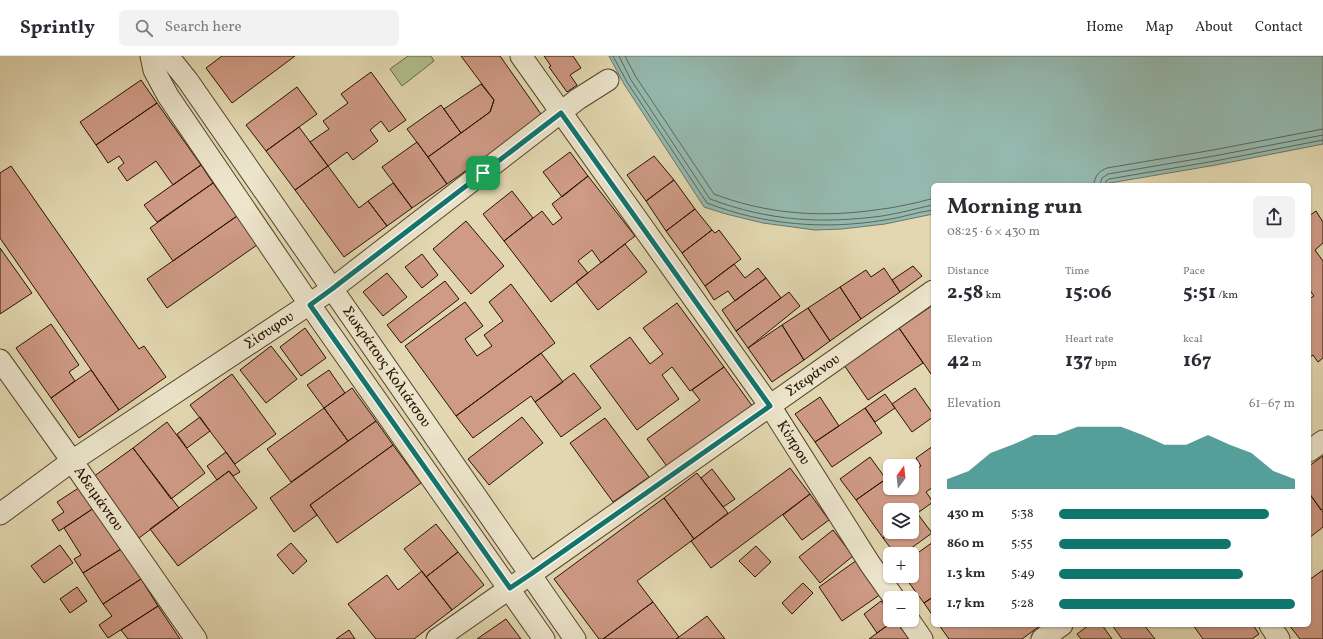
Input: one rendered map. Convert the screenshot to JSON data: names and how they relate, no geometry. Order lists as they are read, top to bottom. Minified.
{"streets":{"street":["Σίσυφου","Σωκράτους Κολιάτσου","Στεφάνου","Κύπρου","Αδειμάντου"]},"crossings":[["Σίσυφου","Σωκράτους Κολιάτσου"],["Σίσυφου","Κύπρου"],["Σίσυφου","Αδειμάντου"],["Σωκράτους Κολιάτσου","Στεφάνου"],["Στεφάνου","Κύπρου"]],"north":"top","page":{"header":"Sprintly","search":"Search here","nav":["Home","Map","About","Contact"],"heading":["Morning run","08:25 · 6 × 430 m"],"stats":[["Distance","2.58 km"],["Time","15:06"],["Pace","5:51 /km"],["Elevation","42 m"],["Heart rate","137 bpm"],["kcal","167"]],"chart":["Elevation","61–67 m"],"map_buttons":["+","−"],"list":[{"name":"430 m","note":"5:38"},{"name":"860 m","note":"5:55"},{"name":"1.3 km","note":"5:49"},{"name":"1.7 km","note":"5:28"}]}}
